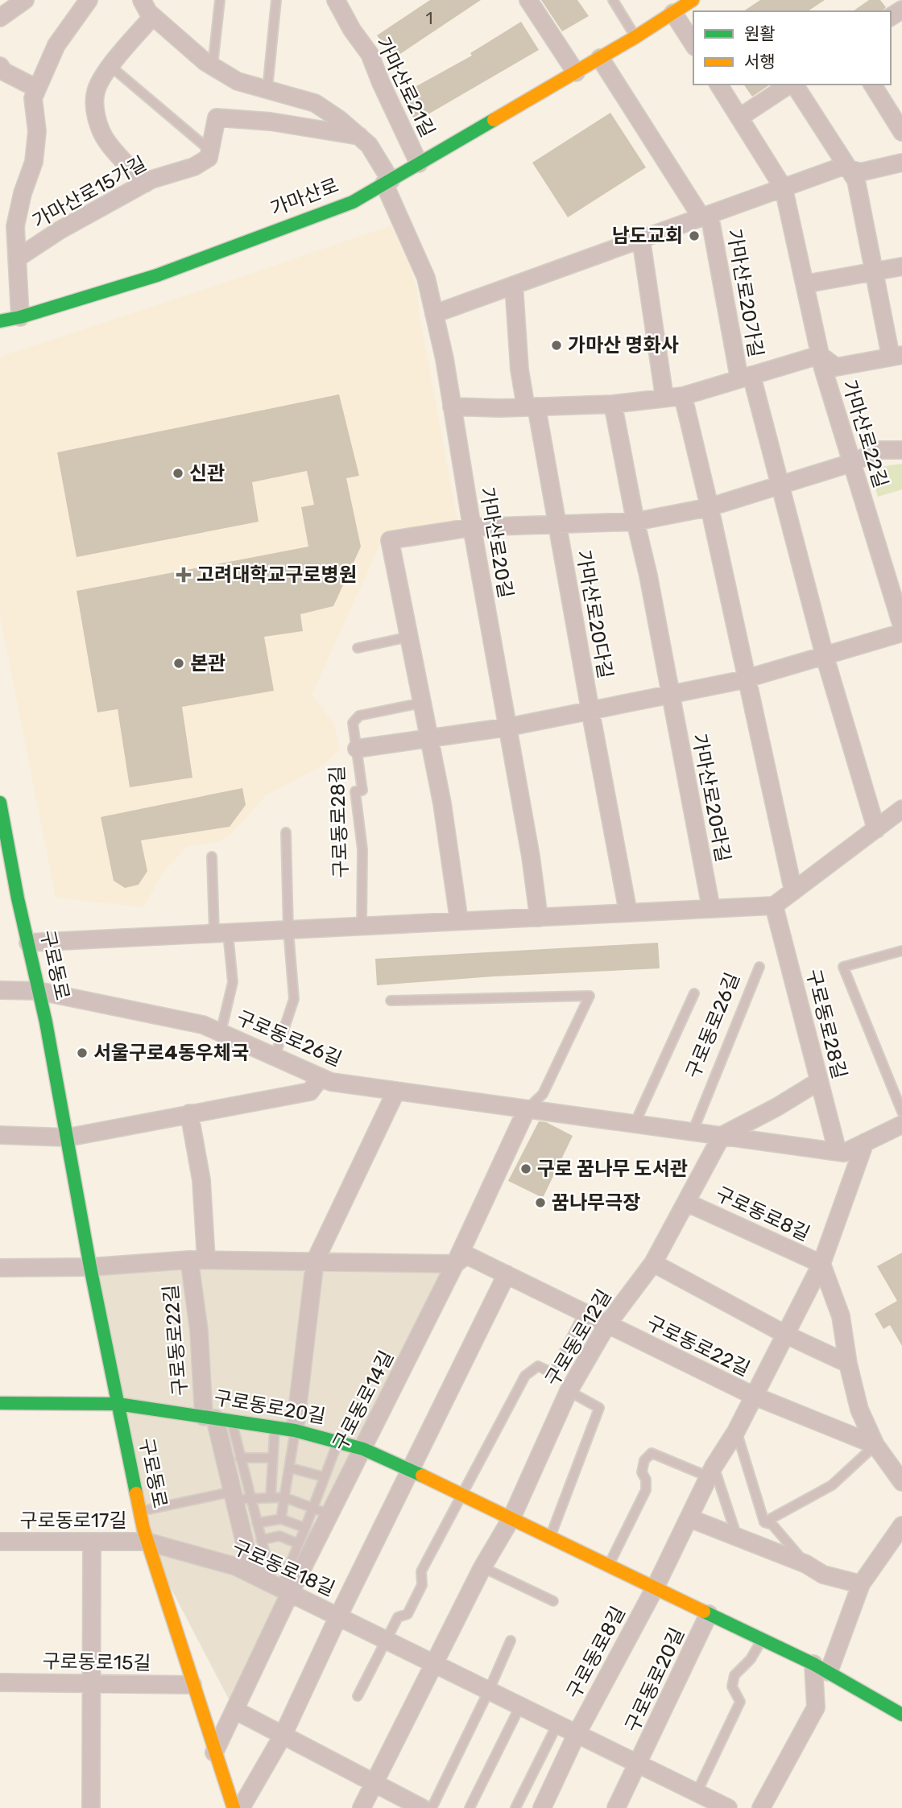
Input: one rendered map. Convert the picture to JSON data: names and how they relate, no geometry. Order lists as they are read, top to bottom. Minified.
{"streets":{"main road":["가마산로","구로동로","구로동로20길"],"street":["가마산로21길","가마산로15가길","가마산로20가길","가마산로22길","가마산로20길","가마산로20다길","가마산로20라길","구로동로28길","구로동로26길","구로동로8길","구로동로12길","구로동로22길","구로동로14길","구로동로17길","구로동로18길","구로동로15길"]},"crossings":[["가마산로21길","가마산로"],["가마산로","가마산로20길"],["가마산로20가길","가마산로22길"],["가마산로20가길","가마산로20길"],["가마산로20가길","가마산로20다길"],["가마산로22길","가마산로20다길"],["가마산로20길","가마산로20다길"],["구로동로28길","구로동로26길"],["구로동로","구로동로26길"],["구로동로","구로동로22길"],["구로동로","구로동로14길"],["구로동로","구로동로20길"],["구로동로","구로동로17길"],["구로동로","구로동로18길"],["구로동로","구로동로15길"],["구로동로26길","구로동로8길"],["구로동로26길","구로동로12길"],["구로동로26길","구로동로14길"],["구로동로8길","구로동로12길"],["구로동로8길","구로동로22길"],["구로동로8길","구로동로20길"],["구로동로8길","구로동로18길"],["구로동로12길","구로동로22길"],["구로동로12길","구로동로20길"],["구로동로12길","구로동로18길"],["구로동로22길","구로동로14길"],["구로동로22길","구로동로20길"],["구로동로22길","구로동로18길"],["구로동로14길","구로동로20길"],["구로동로14길","구로동로18길"],["구로동로20길","구로동로18길"],["구로동로17길","구로동로18길"]],"places":{"other":["남도교회","가마산 명화사","신관","본관","서울구로4동우체국","구로 꿈나무 도서관","꿈나무극장"],"health":["고려대학교구로병원"]},"house_numbers":["1"],"legend":["원활","서행"]}
